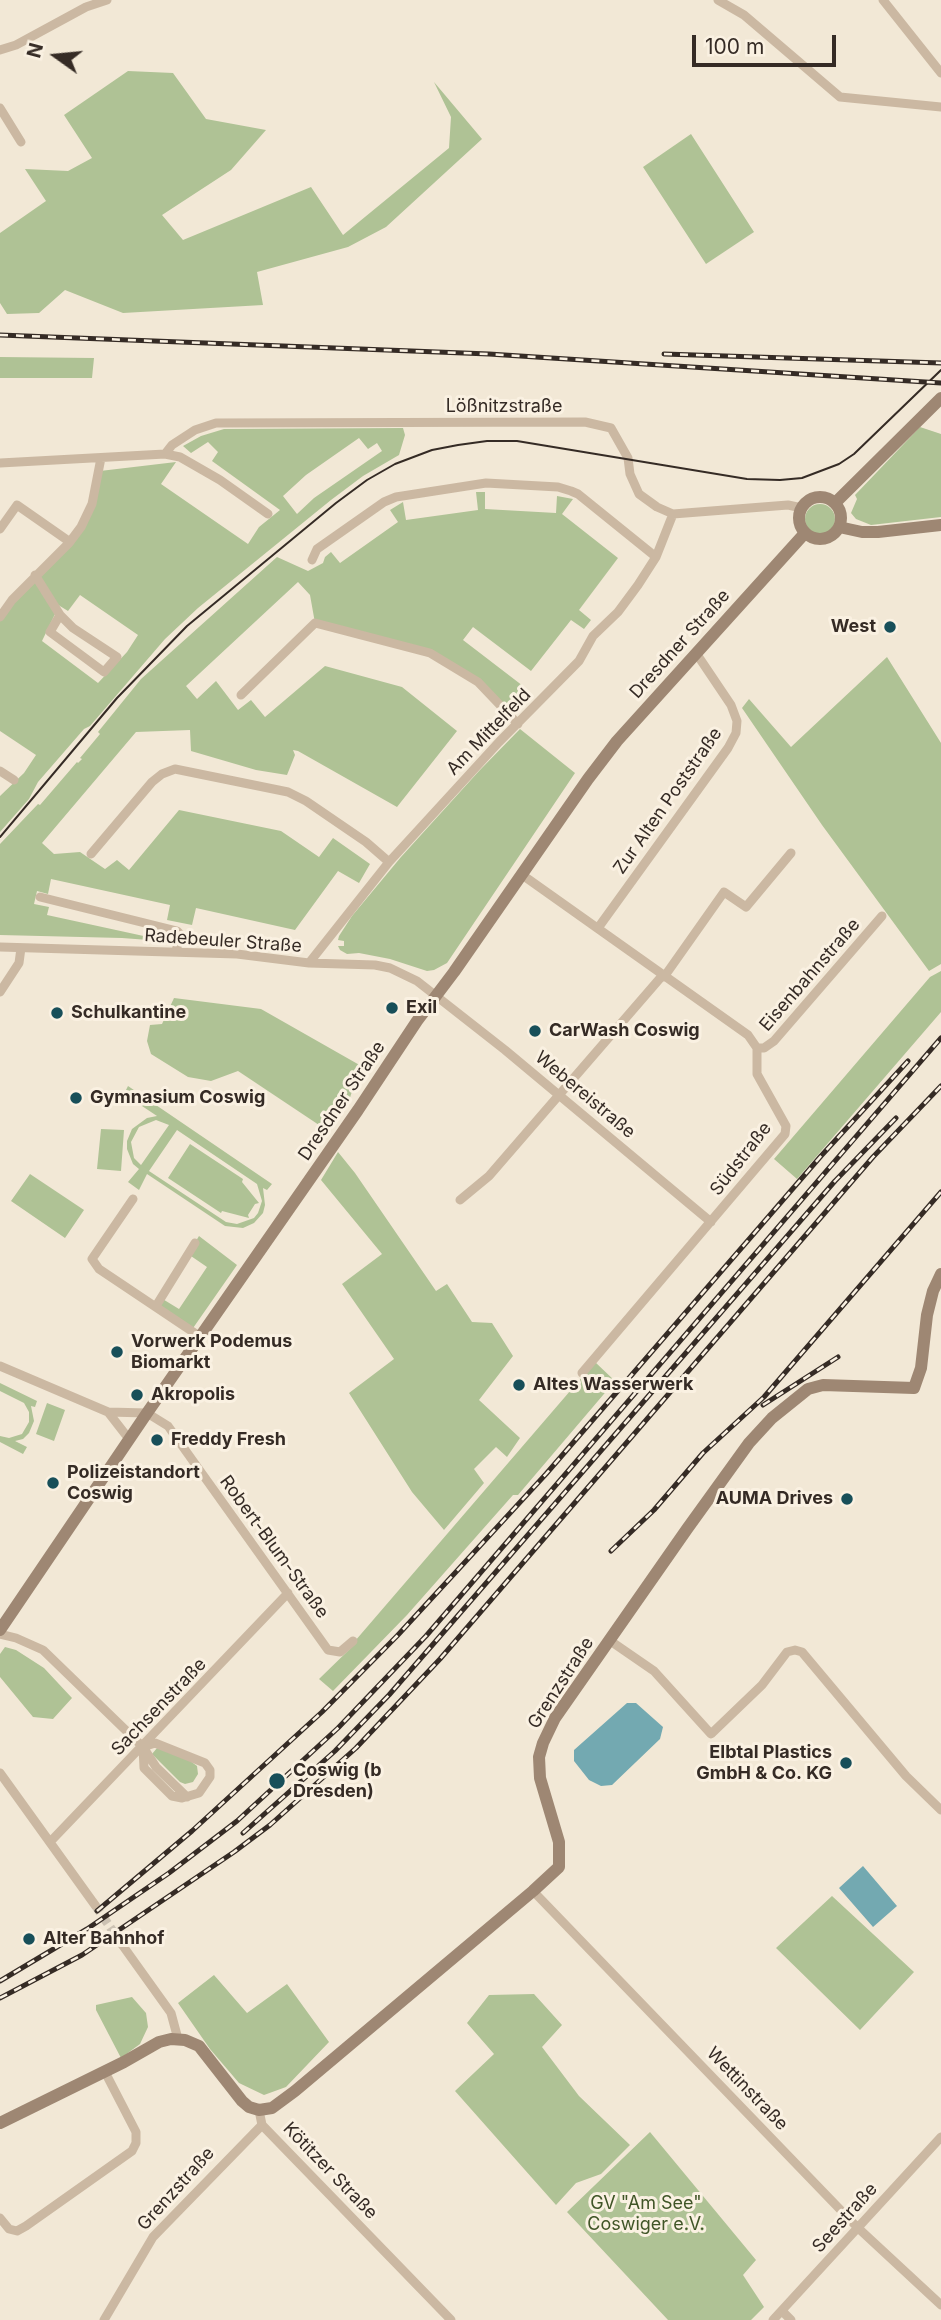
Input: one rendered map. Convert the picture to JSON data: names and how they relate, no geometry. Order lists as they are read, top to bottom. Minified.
{"streets":{"main road":["Dresdner Straße","Grenzstraße"],"street":["Lößnitzstraße","Am Mittelfeld","Zur Alten Poststraße","Radebeuler Straße","Eisenbahnstraße","Webereistraße","Südstraße","Robert-Blum-Straße","Sachsenstraße","Wettinstraße","Kötitzer Straße","Seestraße"]},"crossings":[["Lößnitzstraße","Am Mittelfeld"],["Dresdner Straße","Zur Alten Poststraße"],["Dresdner Straße","Radebeuler Straße"],["Dresdner Straße","Webereistraße"],["Dresdner Straße","Robert-Blum-Straße"],["Am Mittelfeld","Radebeuler Straße"],["Radebeuler Straße","Webereistraße"],["Eisenbahnstraße","Südstraße"],["Webereistraße","Südstraße"],["Robert-Blum-Straße","Sachsenstraße"],["Grenzstraße","Wettinstraße"],["Grenzstraße","Kötitzer Straße"],["Wettinstraße","Seestraße"]],"parks":["GV \"Am See\" Coswiger e.V."],"places":["West","Exil","Schulkantine","CarWash Coswig","Gymnasium Coswig","Vorwerk Podemus Biomarkt","Altes Wasserwerk","Akropolis","Freddy Fresh","Polizeistandort Coswig","AUMA Drives","Elbtal Plastics GmbH & Co. KG","Coswig (b Dresden)","Alter Bahnhof"],"scale_bar":"100 m","north":"left"}
